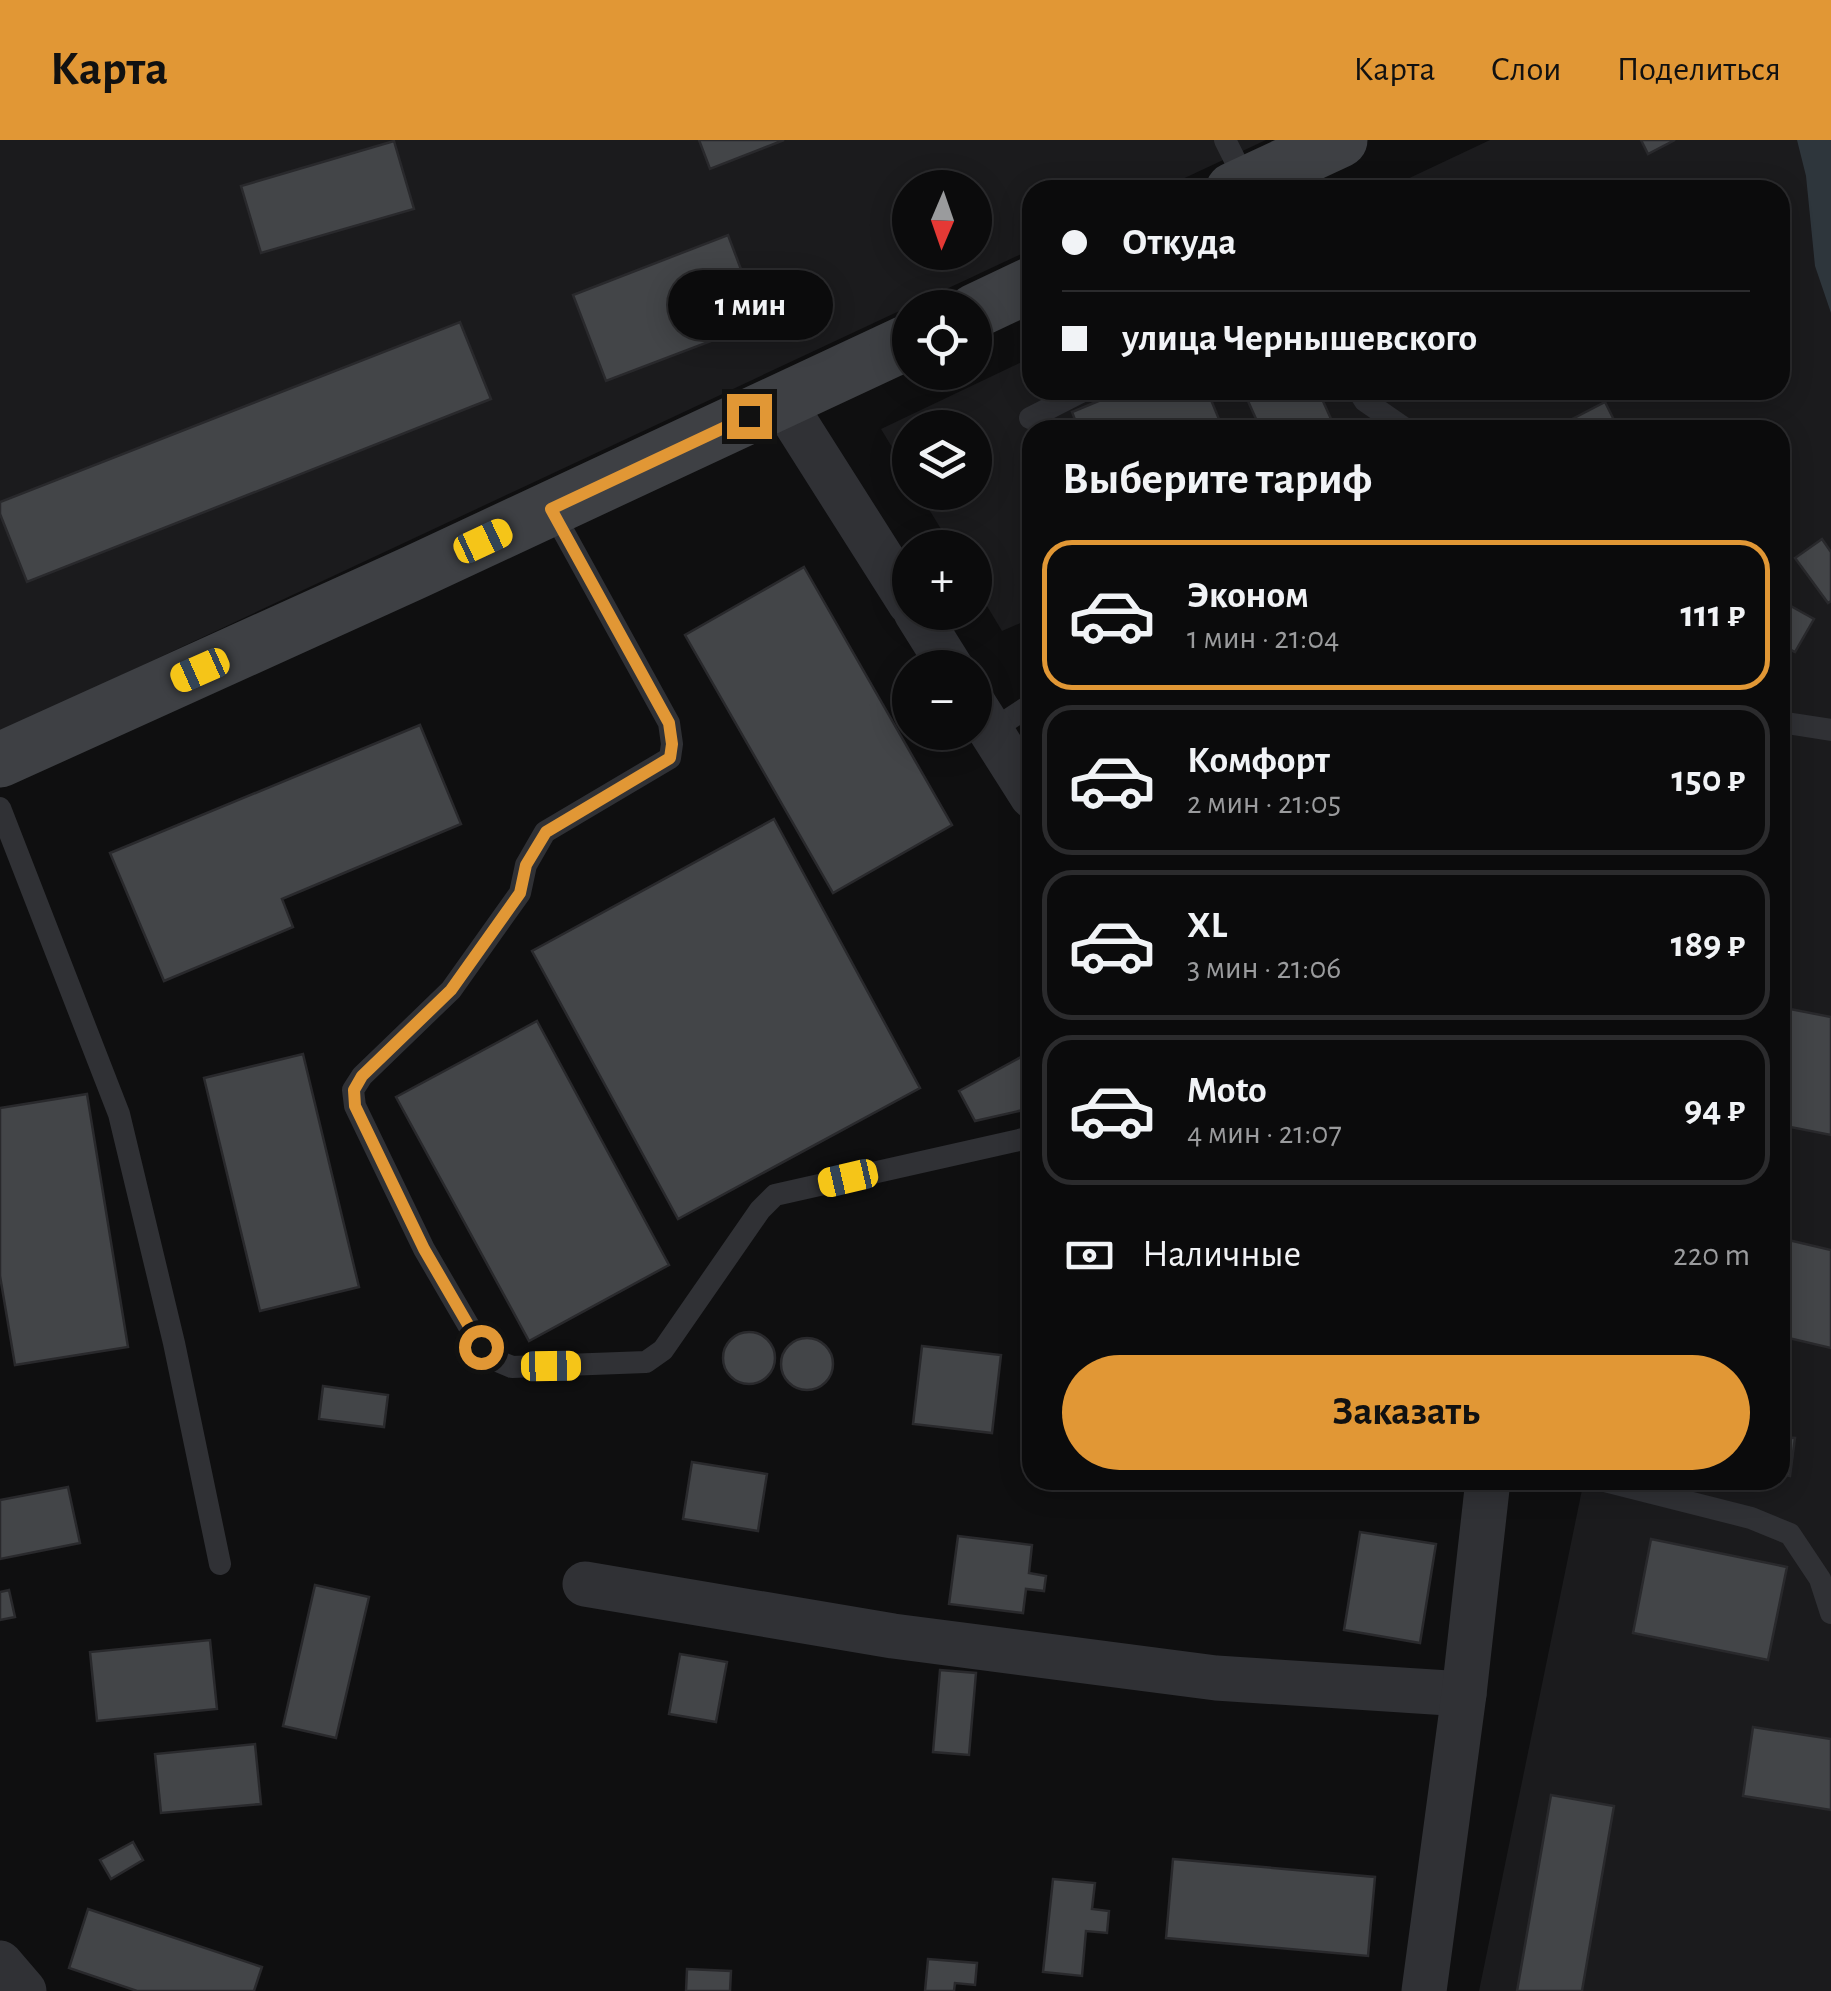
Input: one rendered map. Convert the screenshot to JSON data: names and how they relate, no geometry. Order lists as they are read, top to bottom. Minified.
{"north":"bottom","page":{"header":"Карта","nav":["Карта","Слои","Поделиться"],"map_buttons":["+","−"],"banner":["Откуда","улица Чернышевского"],"bubble":"1 мин","heading":"Выберите тариф","list":[{"name":"Эконом","note":"1 мин · 21:04","value":"111 ₽"},{"name":"Комфорт","note":"2 мин · 21:05","value":"150 ₽"},{"name":"XL","note":"3 мин · 21:06","value":"189 ₽"},{"name":"Moto","note":"4 мин · 21:07","value":"94 ₽"}],"pay":["Наличные","220 m"],"buttons":"Заказать"}}
